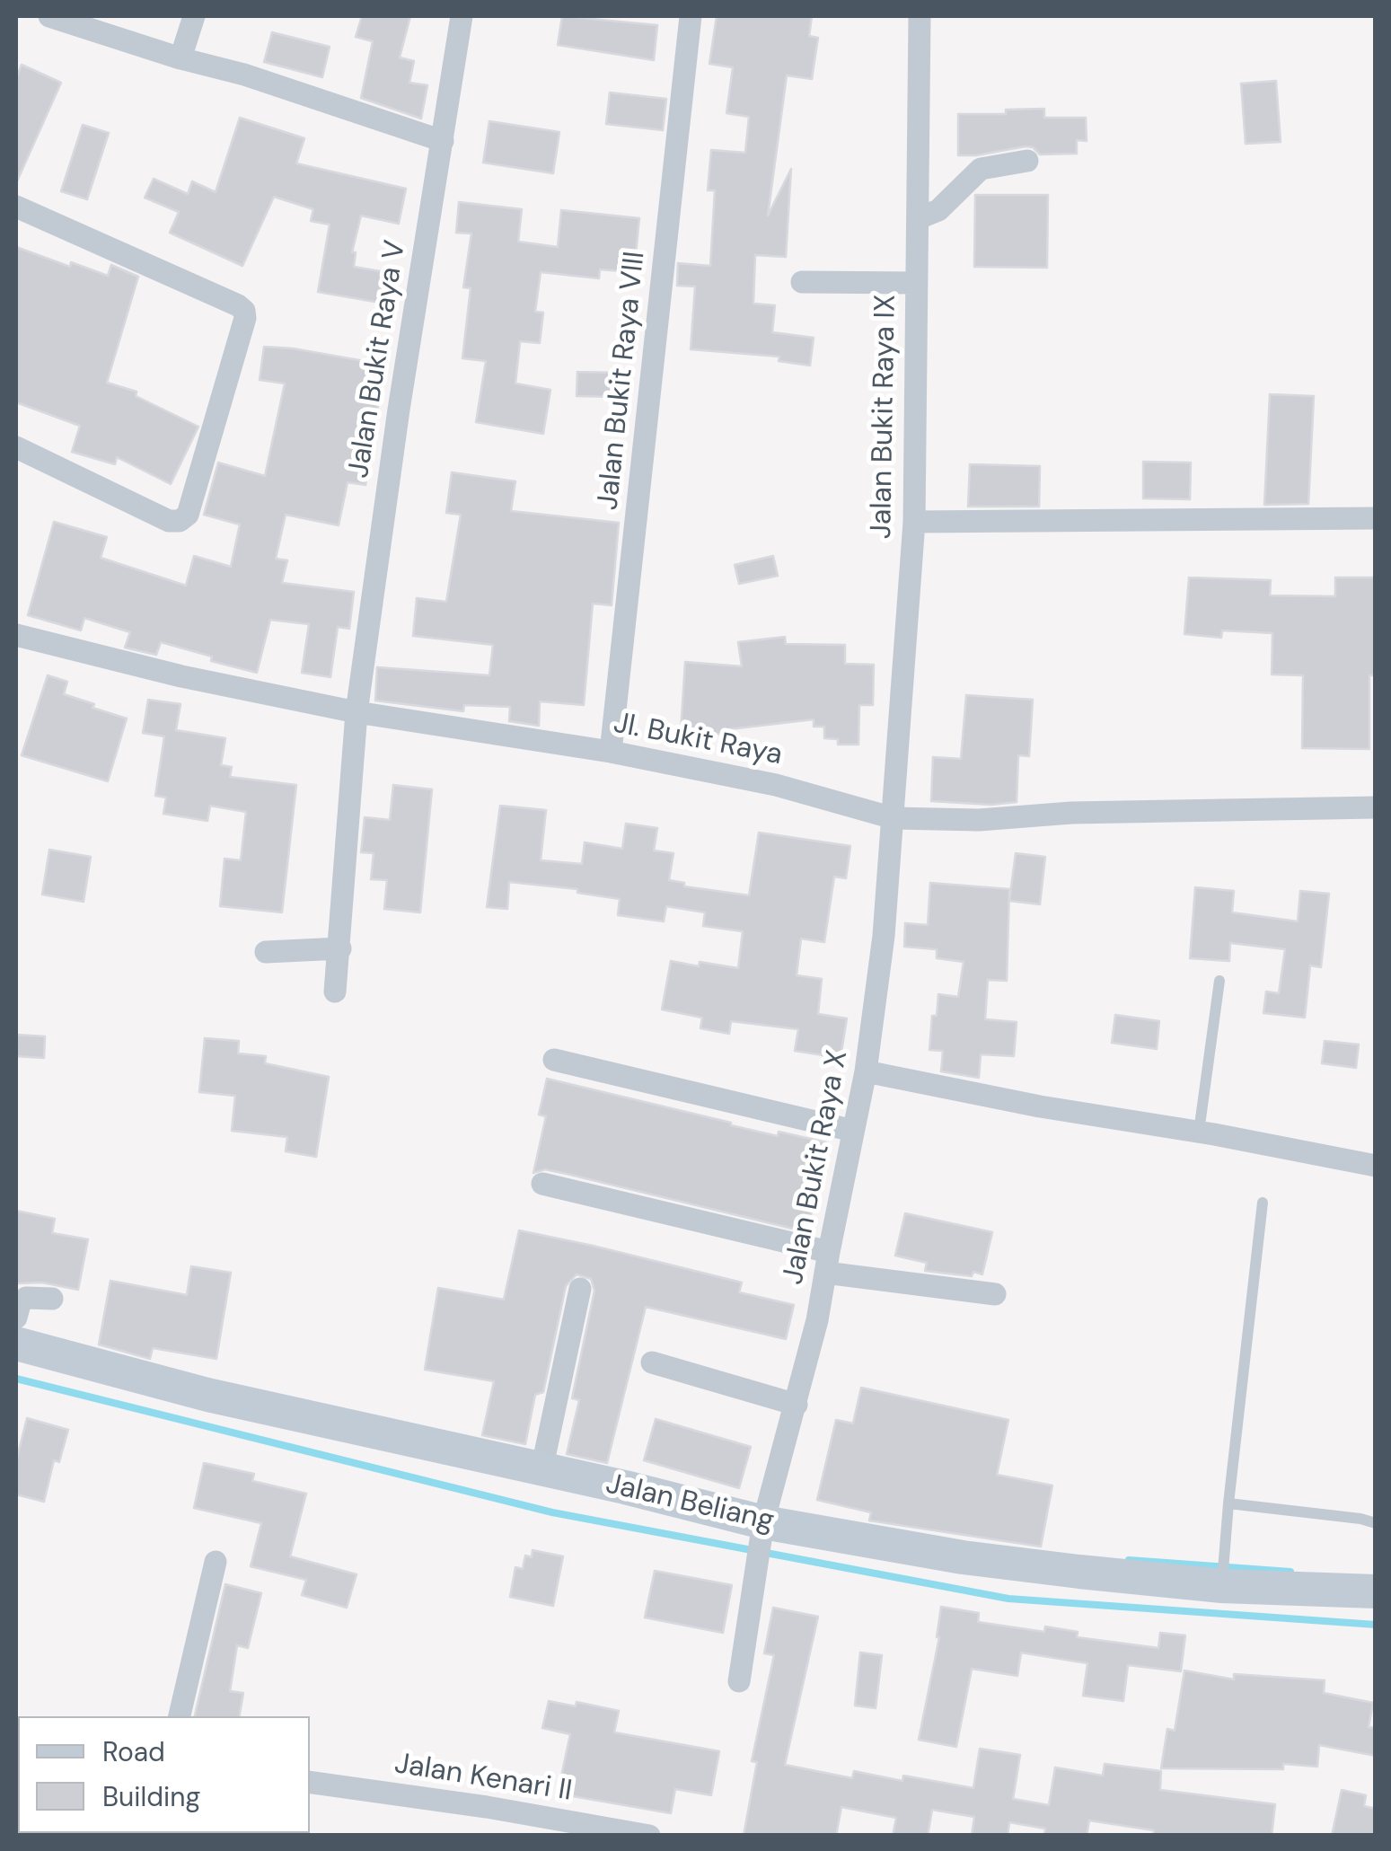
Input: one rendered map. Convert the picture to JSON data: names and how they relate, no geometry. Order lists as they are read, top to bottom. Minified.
{"streets":{"street":["Jalan Bukit Raya V","Jalan Bukit Raya VIII","Jalan Bukit Raya IX","Jl. Bukit Raya","Jalan Bukit Raya X","Jalan Beliang","Jalan Kenari II"]},"crossings":[["Jalan Bukit Raya V","Jl. Bukit Raya"],["Jalan Bukit Raya VIII","Jl. Bukit Raya"],["Jalan Bukit Raya IX","Jl. Bukit Raya"],["Jalan Bukit Raya IX","Jalan Bukit Raya X"],["Jl. Bukit Raya","Jalan Bukit Raya X"],["Jalan Bukit Raya X","Jalan Beliang"]],"legend":["Road","Building"]}
